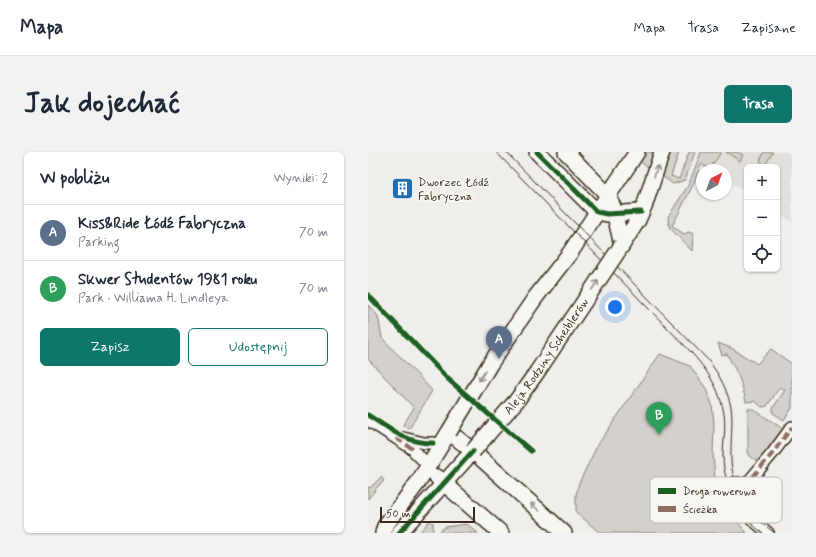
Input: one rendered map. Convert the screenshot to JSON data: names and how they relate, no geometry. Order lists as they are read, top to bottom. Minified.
{"streets":{"main road":["Aleja Rodziny Scheiblerów"]},"places":{"building":["Dworzec Łódź Fabryczna"]},"legend":["Droga rowerowa","Ścieżka"],"scale_bar":"50 m","north":"top right","page":{"header":"Mapa","nav":["Mapa","Trasa","Zapisane"],"buttons":["Trasa",["Zapisz","Udostępnij"]],"title":"Jak dojechać","heading":["W pobliżu","Wyniki: 2"],"map_buttons":["+","−"],"list":[{"mark":"A","name":"Kiss&Ride Łódź Fabryczna","note":"Parking","value":"70 m"},{"mark":"B","name":"Skwer Studentów 1981 roku","note":"Park · Williama H. Lindleya","value":"70 m"}],"pins":["A","B"],"scale":"50 m"}}
